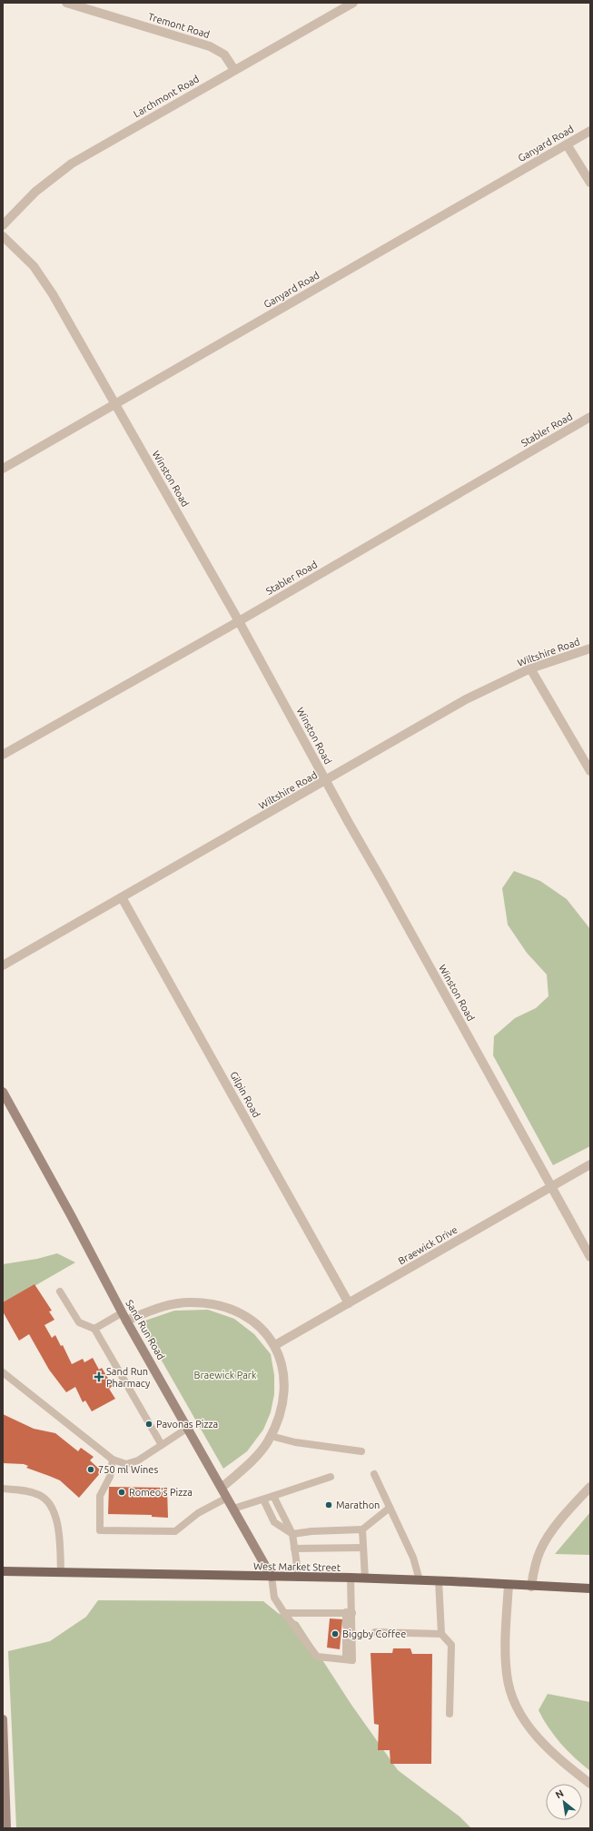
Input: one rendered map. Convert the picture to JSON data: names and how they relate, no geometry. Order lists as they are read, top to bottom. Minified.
{"streets":{"main road":["West Market Street"],"street":["Tremont Road","Larchmont Road","Ganyard Road","Stabler Road","Winston Road","Wiltshire Road","Gilpin Road","Braewick Drive","Sand Run Road"]},"crossings":[["Tremont Road","Larchmont Road"],["Ganyard Road","Winston Road"],["Stabler Road","Winston Road"],["Winston Road","Wiltshire Road"],["Winston Road","Braewick Drive"],["Wiltshire Road","Gilpin Road"],["Gilpin Road","Braewick Drive"],["Sand Run Road","West Market Street"]],"parks":["Braewick Park"],"places":{"health":["Sand Run Pharmacy"],"other":["Pavonas Pizza","750 ml Wines","Romeo's Pizza","Marathon","Biggby Coffee"]},"north":"top left"}
